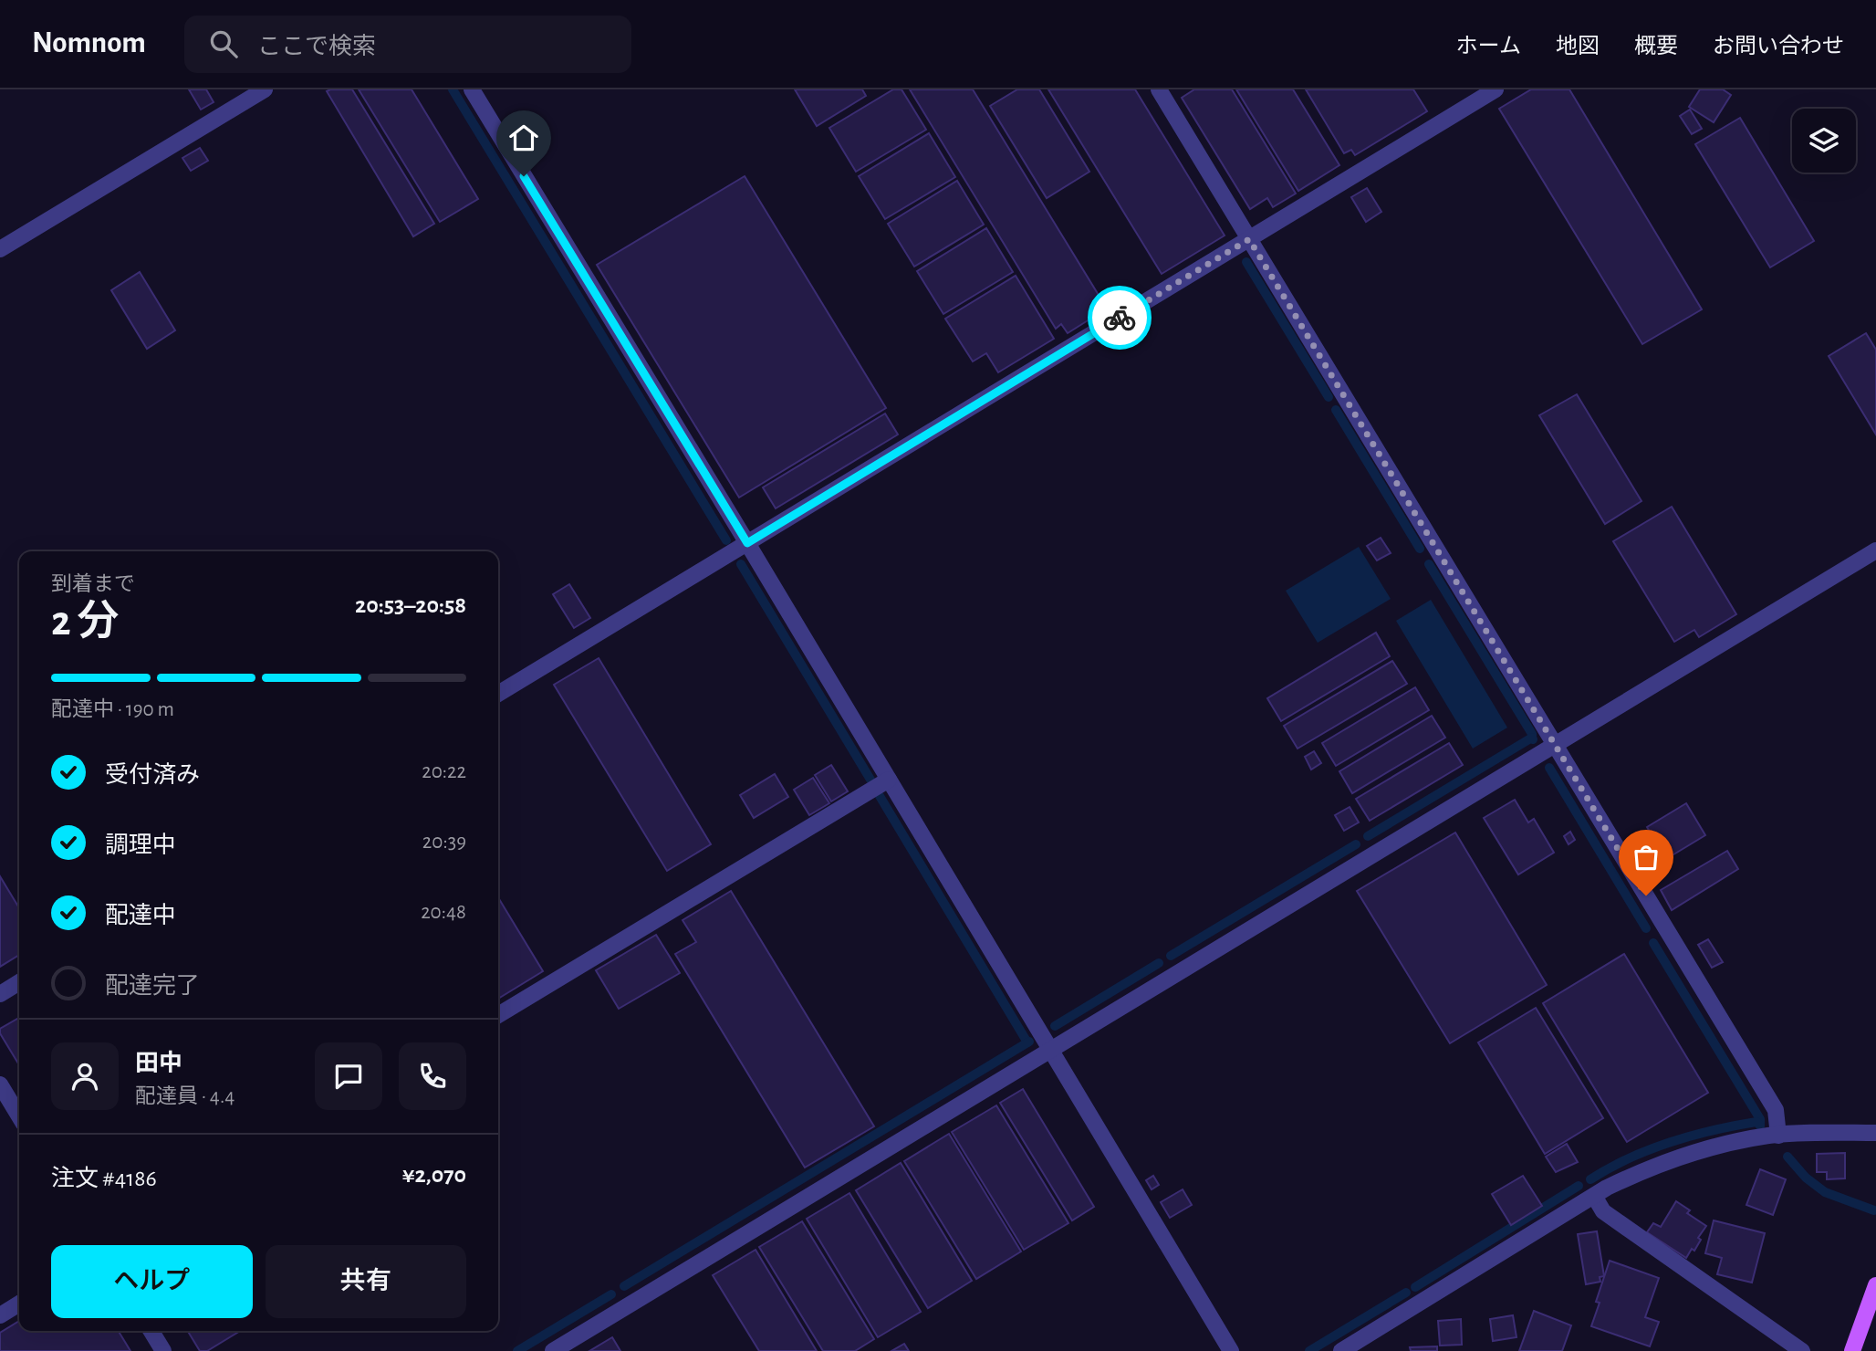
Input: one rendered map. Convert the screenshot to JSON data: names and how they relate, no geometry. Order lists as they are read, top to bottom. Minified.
{"page":{"header":"Nomnom","search":"ここで検索","nav":["ホーム","地図","概要","お問い合わせ"],"heading":["2 分","到着まで","20:53–20:58"],"panel":["田中","配達員 · 4.4","注文 #4186","¥2,070"],"bar":"配達中 · 190 m","list":[["受付済み","20:22"],["調理中","20:39"],["配達中","20:48"],"配達完了"],"buttons":["ヘルプ","共有"]}}
